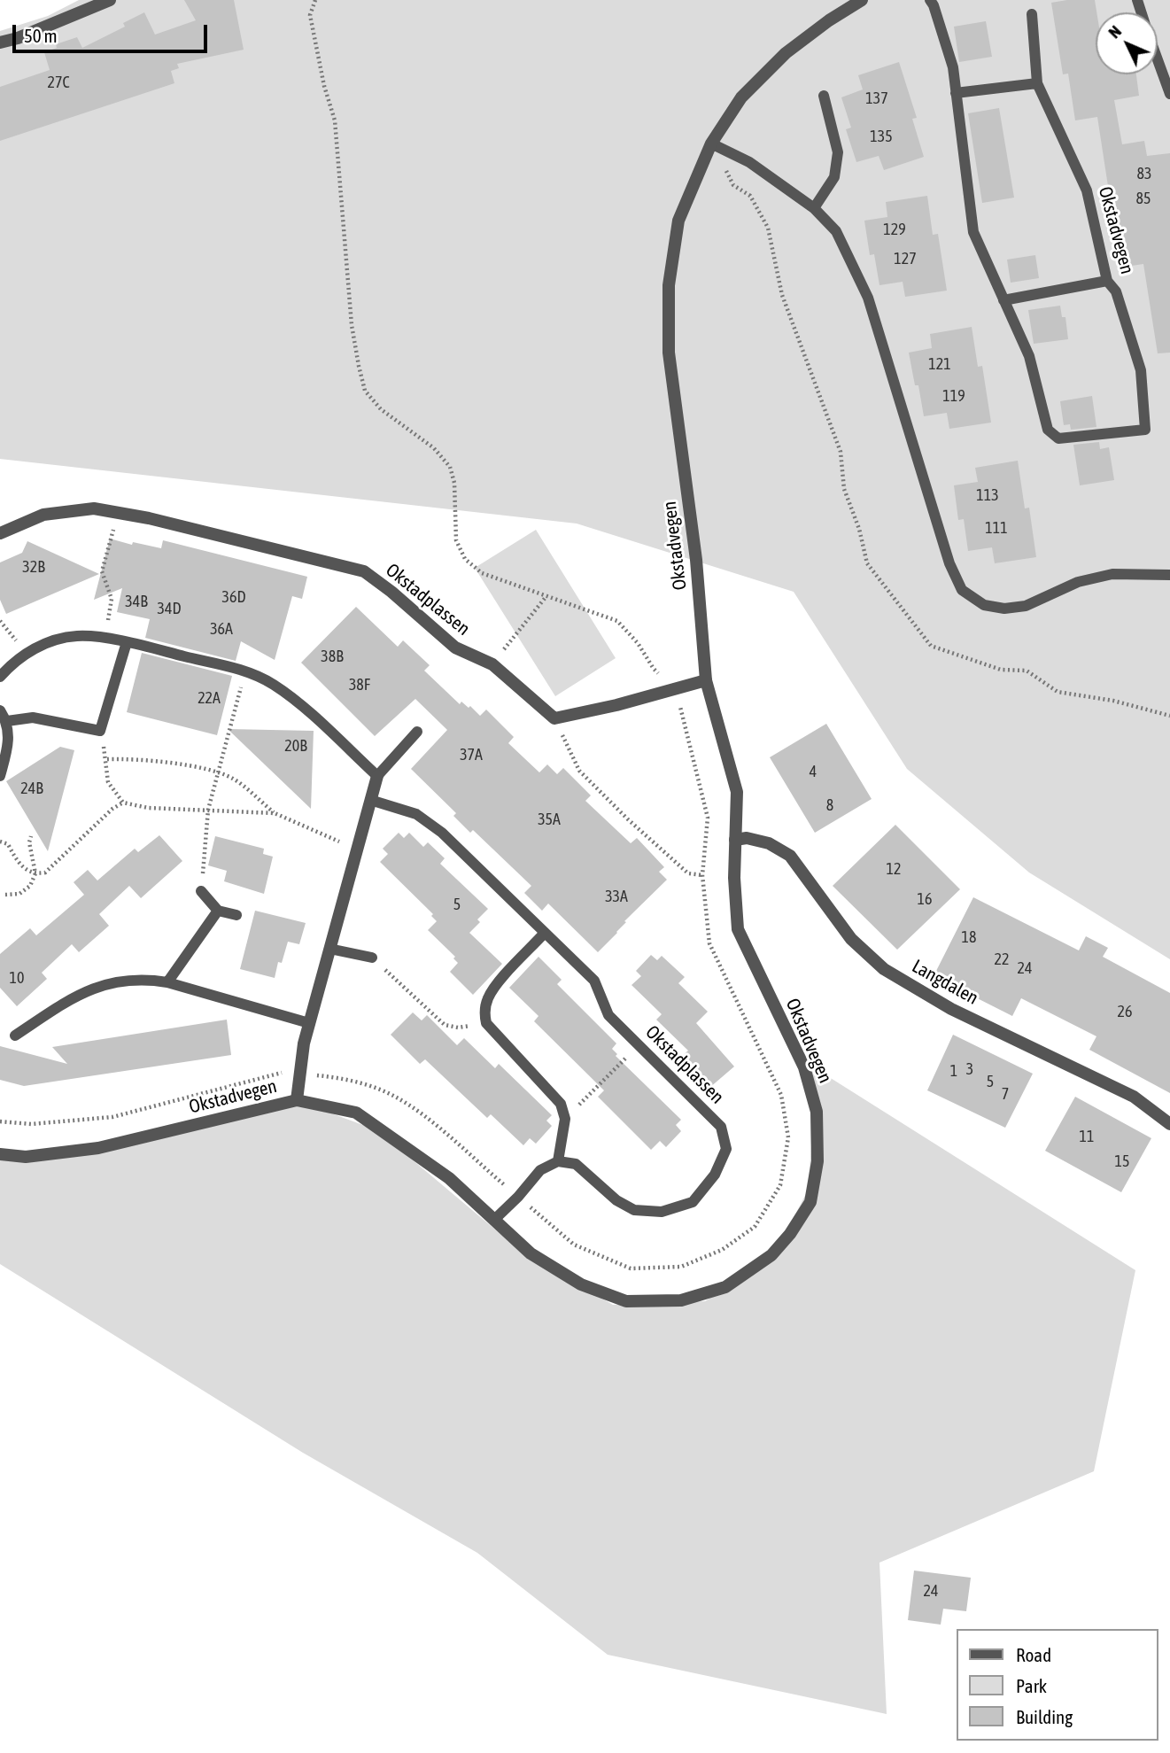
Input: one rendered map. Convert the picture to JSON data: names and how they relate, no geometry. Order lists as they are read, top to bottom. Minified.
{"streets":{"street":["Okstadvegen","Okstadplassen","Langdalen"]},"crossings":[["Okstadvegen","Langdalen"]],"house_numbers":["27C","137","135","83","85","129","127","121","119","113","111","32B","36D","34B","34D","36A","38B","38F","22A","20B","37A","4","24B","8","35A","12","33A","16","5","18","22","24","10","26","3","1","5","7","11","15","24"],"legend":["Road","Park","Building"],"scale_bar":"50 m","north":"top left"}
